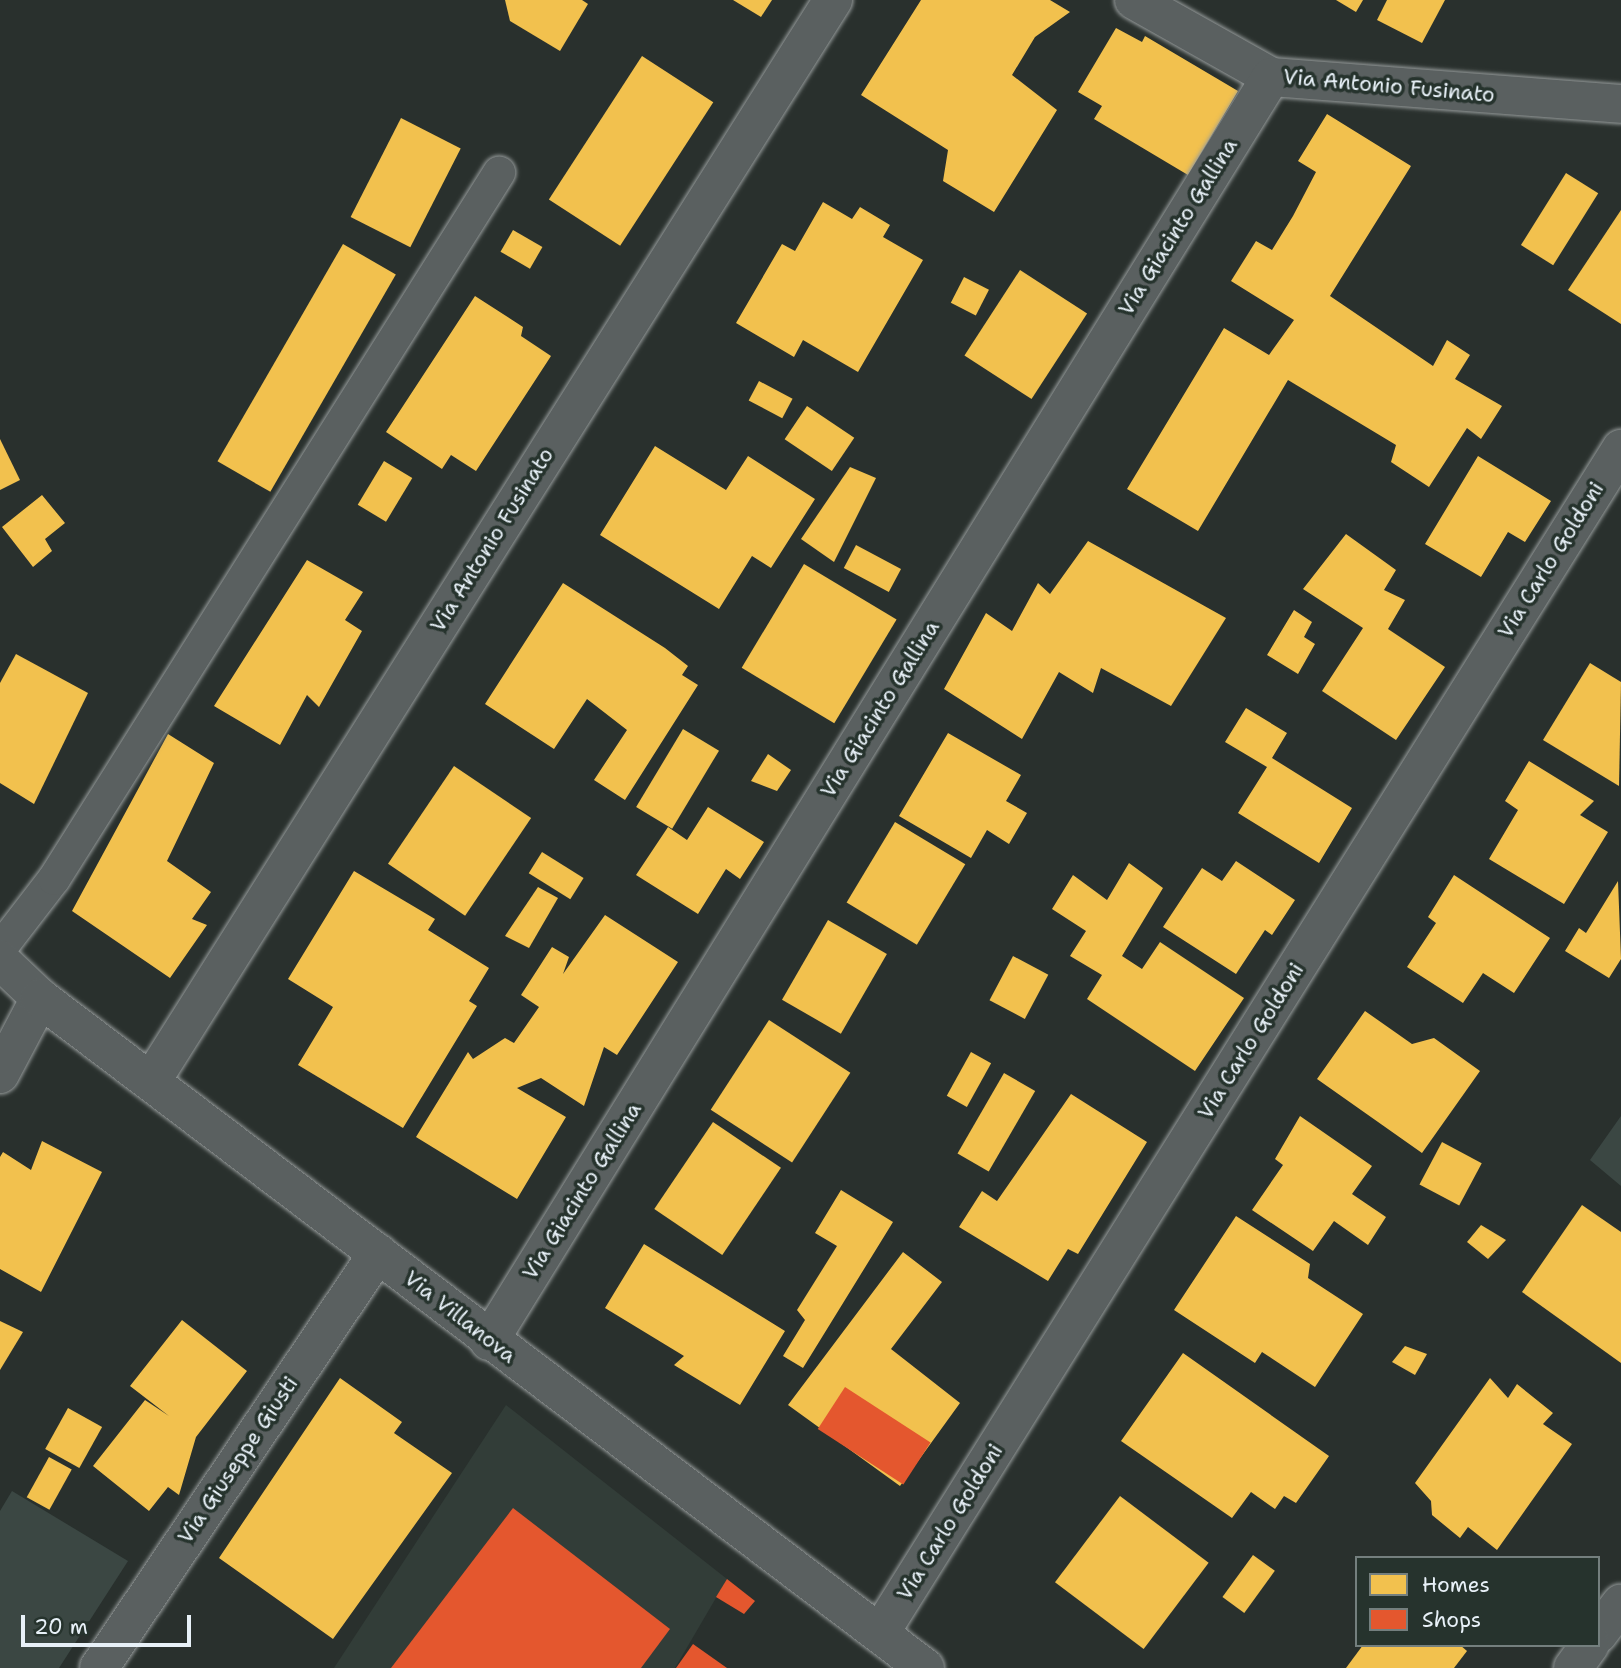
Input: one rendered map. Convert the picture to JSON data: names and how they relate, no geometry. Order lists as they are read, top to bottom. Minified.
{"streets":{"street":["Via Antonio Fusinato","Via Giacinto Gallina","Via Carlo Goldoni","Via Villanova","Via Giuseppe Giusti"]},"crossings":[["Via Antonio Fusinato","Via Giacinto Gallina"],["Via Antonio Fusinato","Via Villanova"],["Via Giacinto Gallina","Via Villanova"],["Via Carlo Goldoni","Via Villanova"],["Via Villanova","Via Giuseppe Giusti"]],"legend":["Homes","Shops"],"scale_bar":"20 m"}
